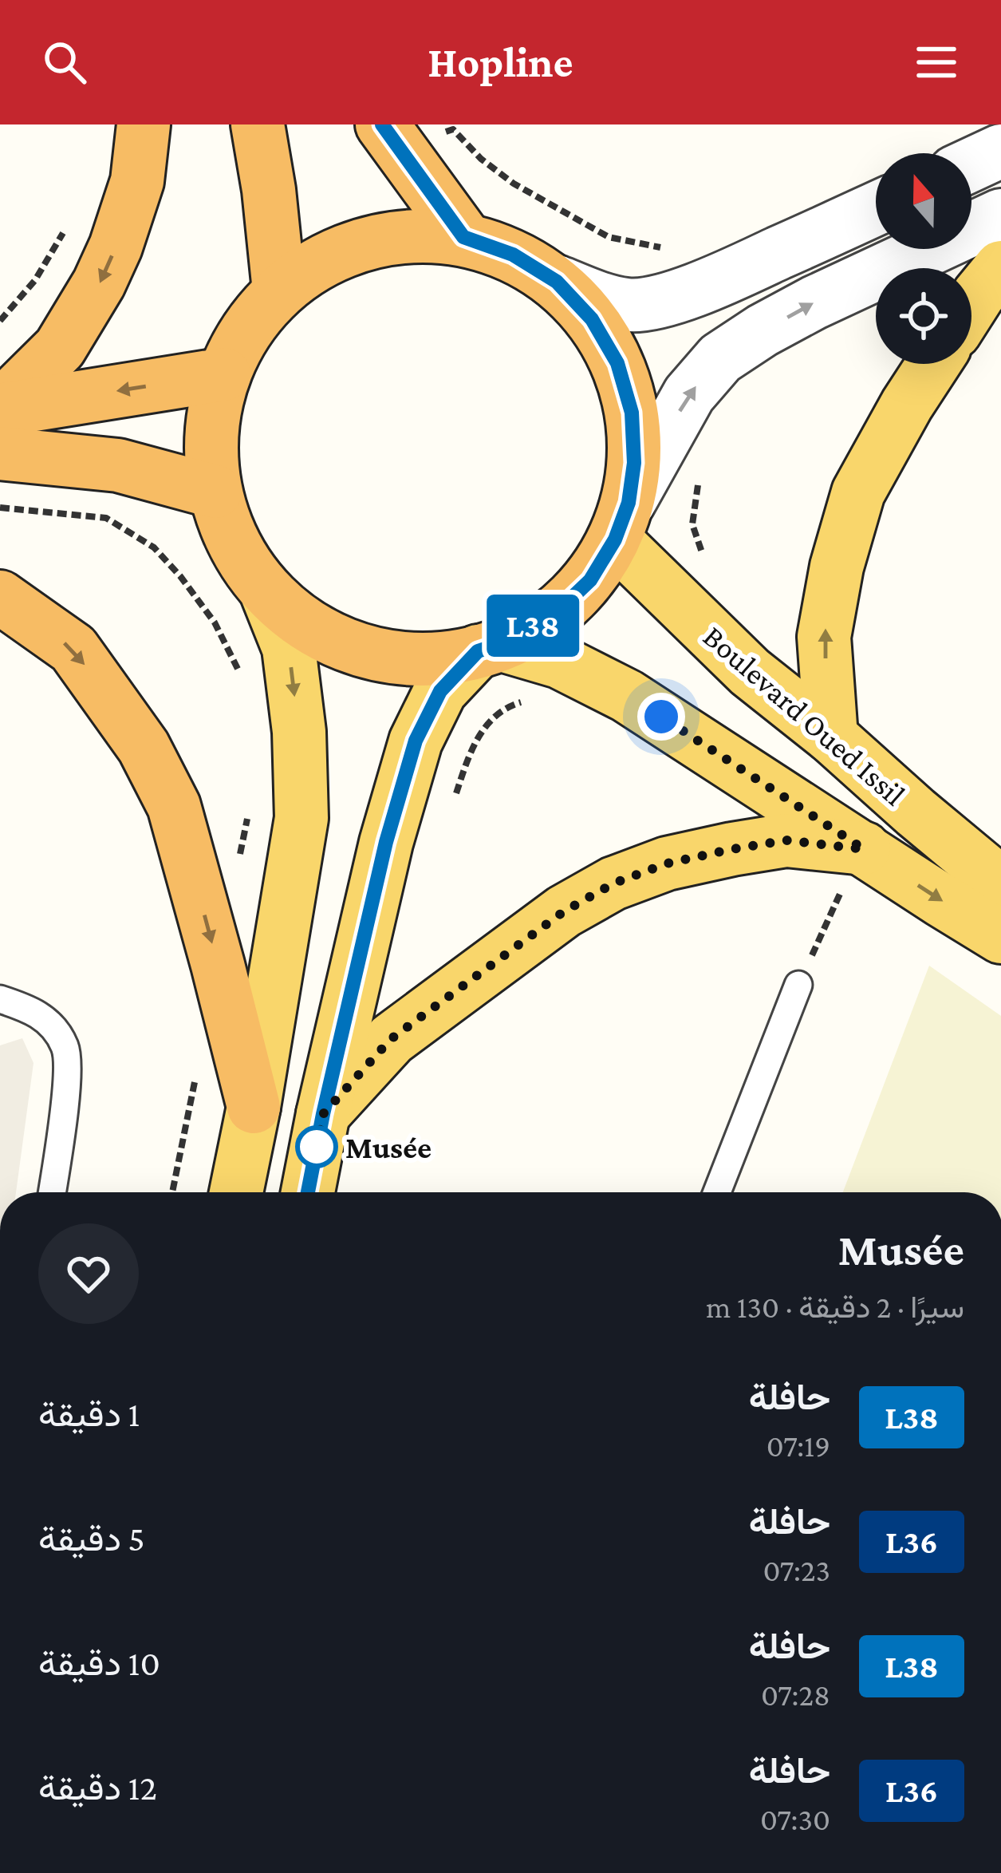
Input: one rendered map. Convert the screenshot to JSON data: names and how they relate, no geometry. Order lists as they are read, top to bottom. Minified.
{"streets":{"main road":["Boulevard Oued Issil"]},"places":["Musée"],"lines":["bus line L38"],"north":"top","page":{"header":"Hopline","on_map":"L38","heading":["Musée","سيرًا · 2 دقيقة · 130 m"],"list":[{"mark":"L38","name":"حافلة","note":"07:19","value":"1 دقيقة"},{"mark":"L36","name":"حافلة","note":"07:23","value":"5 دقيقة"},{"mark":"L38","name":"حافلة","note":"07:28","value":"10 دقيقة"},{"mark":"L36","name":"حافلة","note":"07:30","value":"12 دقيقة"}]}}
